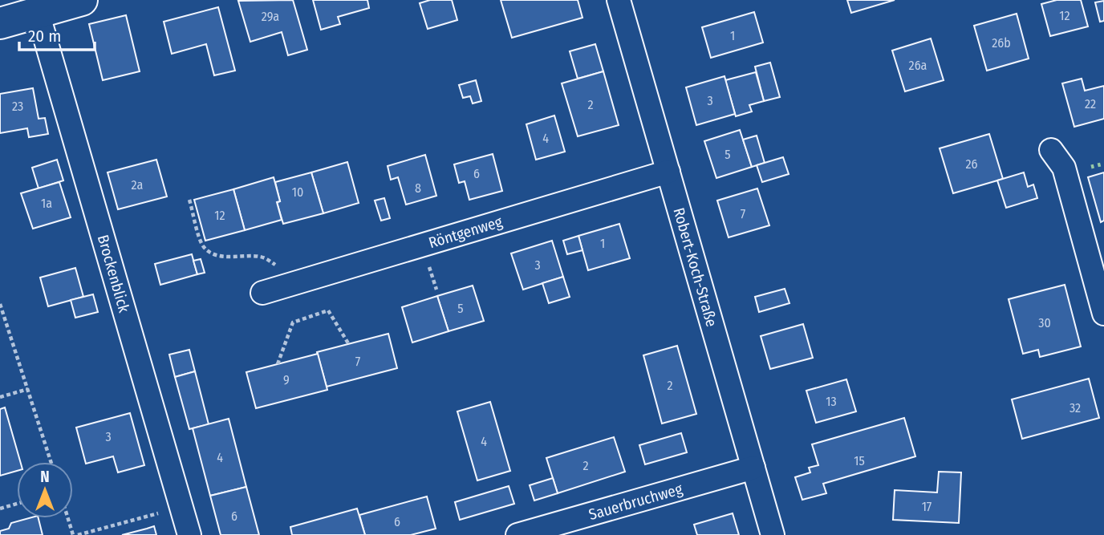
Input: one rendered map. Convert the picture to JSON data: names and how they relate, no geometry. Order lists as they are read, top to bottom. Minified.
{"streets":{"street":["Röntgenweg","Robert-Koch-Straße","Brockenblick","Sauerbruchweg"]},"crossings":[["Röntgenweg","Robert-Koch-Straße"],["Robert-Koch-Straße","Sauerbruchweg"]],"house_numbers":["12","29a","1","26b","26a","3","22","2","23","4","5","26","6","2a","8","10","1a","7","12","1","3","5","30","7","9","2","13","32","3","4","4","15","2","17","6","6"],"scale_bar":"20 m","north":"top"}
